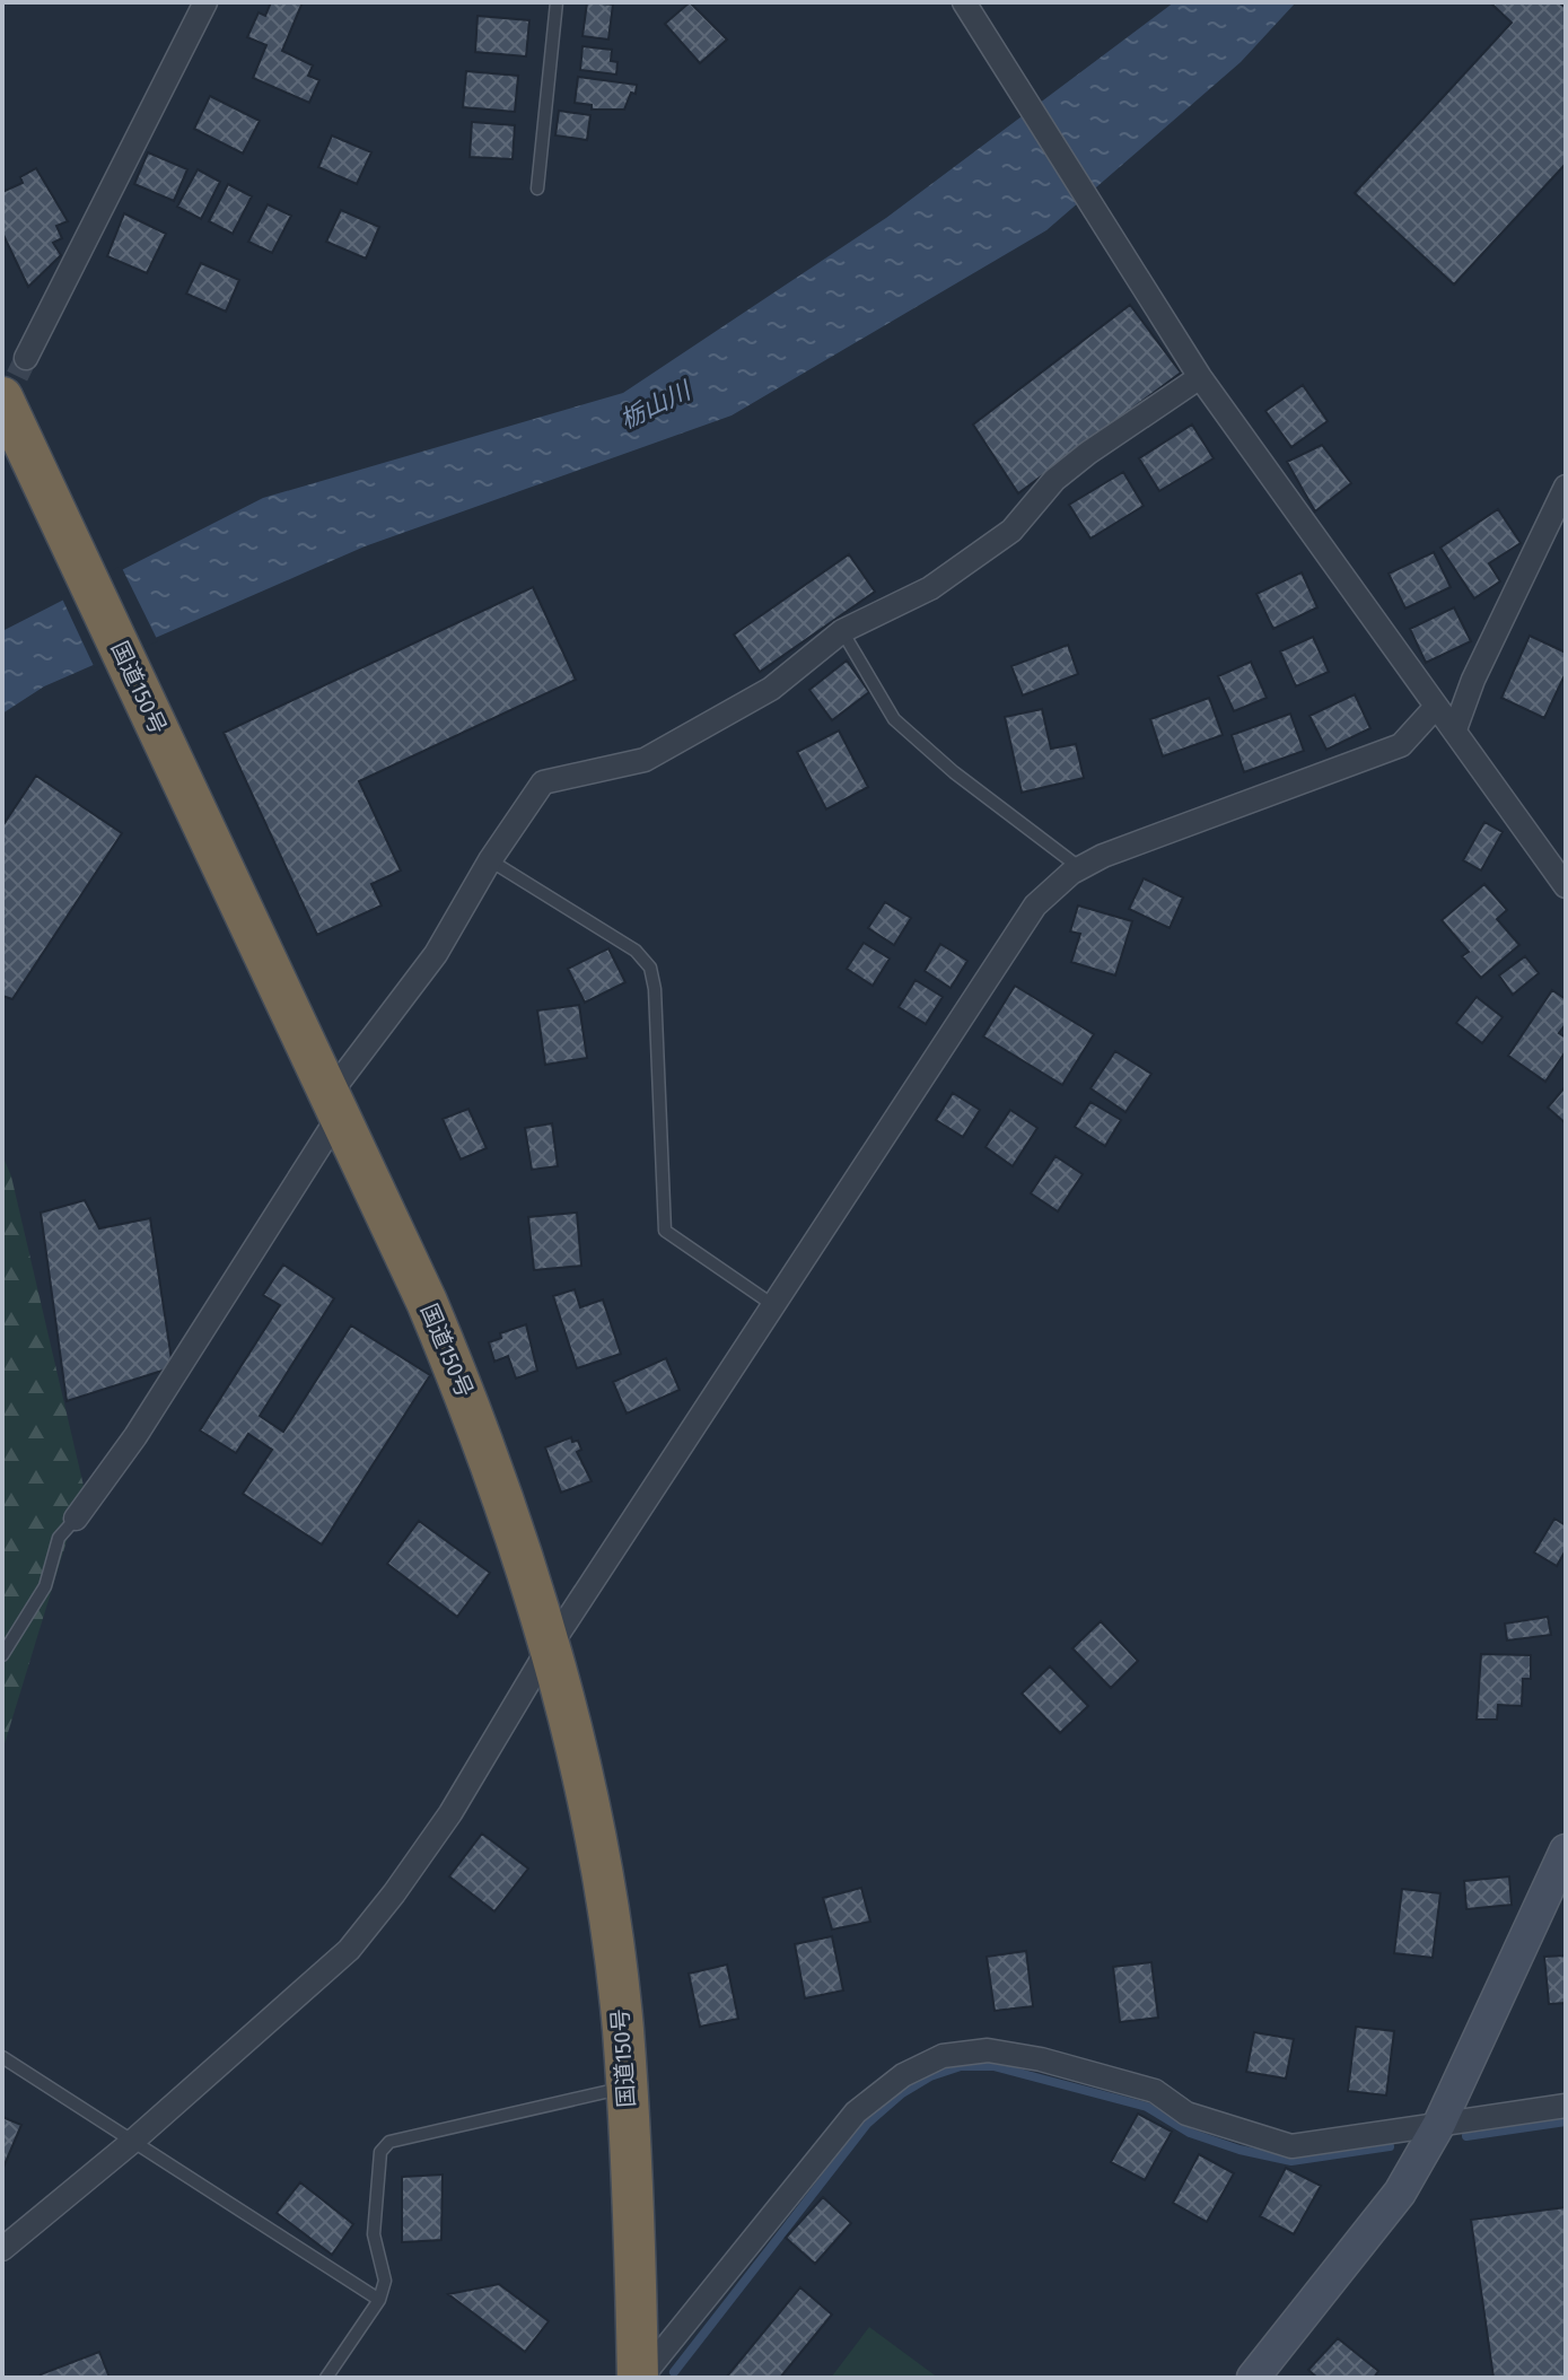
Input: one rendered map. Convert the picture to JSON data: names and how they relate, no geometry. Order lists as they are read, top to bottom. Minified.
{"streets":{"highway":["国道150号"]},"water":["栃山川"]}
